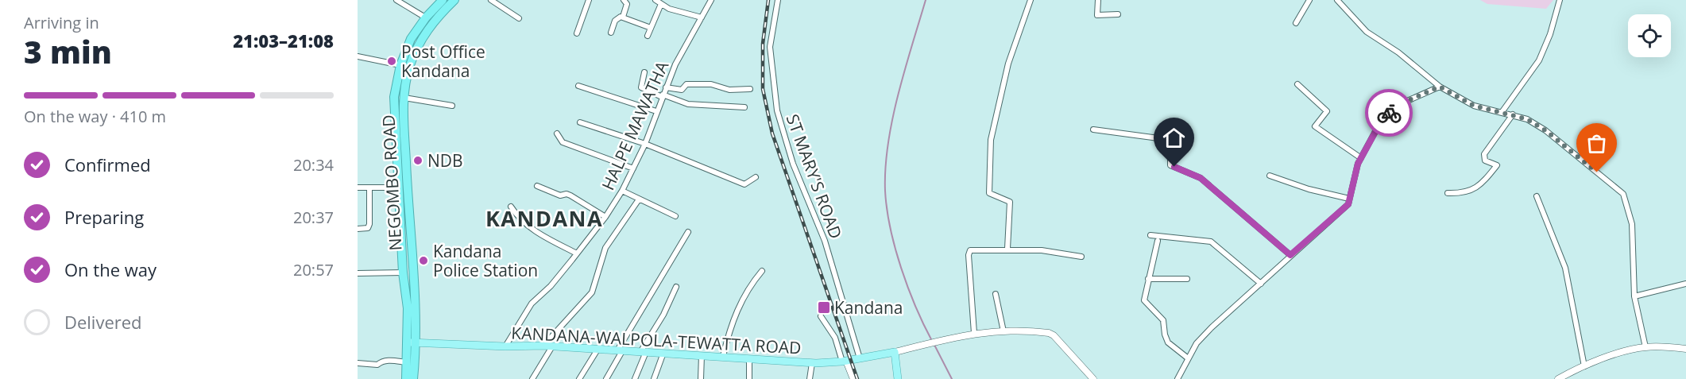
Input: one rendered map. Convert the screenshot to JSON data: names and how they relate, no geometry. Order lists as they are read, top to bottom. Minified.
{"streets":{"highway":["NEGOMBO ROAD"],"main road":["KANDANA-WALPOLA-TEWATTA ROAD"],"street":["HALPE MAWATHA","ST MARY'S ROAD"]},"crossings":[["HALPE MAWATHA","KANDANA-WALPOLA-TEWATTA ROAD"],["ST MARY'S ROAD","KANDANA-WALPOLA-TEWATTA ROAD"],["NEGOMBO ROAD","KANDANA-WALPOLA-TEWATTA ROAD"]],"districts":["KANDANA"],"places":{"other":["Post Office Kandana","NDB","Kandana Police Station"],"transit":["Kandana"]},"page":{"heading":["3 min","Arriving in","21:03–21:08"],"bar":"On the way · 410 m","list":[["Confirmed","20:34"],["Preparing","20:37"],["On the way","20:57"],"Delivered"]}}
